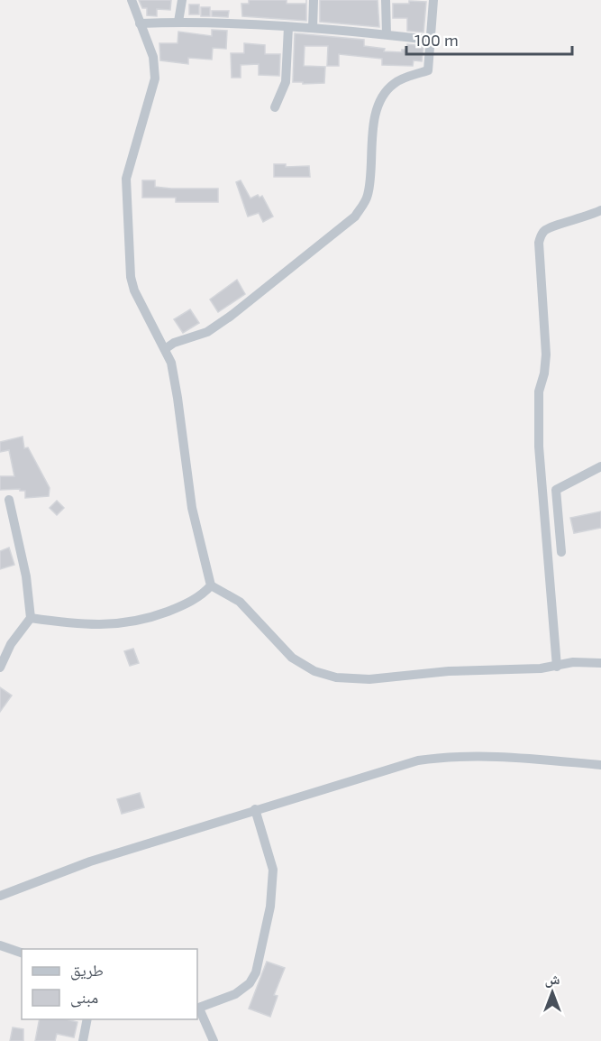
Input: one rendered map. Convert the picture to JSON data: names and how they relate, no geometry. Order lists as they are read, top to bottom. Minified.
{"legend":["طريق","مبنى"],"scale_bar":"100 m","north":"top"}
